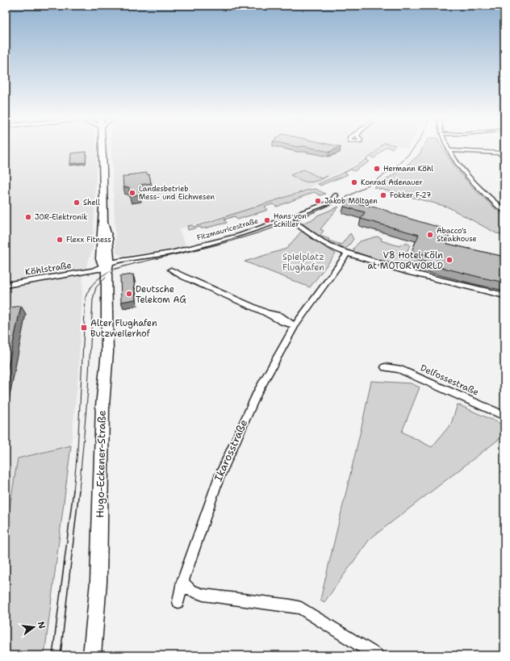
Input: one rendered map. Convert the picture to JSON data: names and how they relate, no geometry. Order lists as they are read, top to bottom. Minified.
{"streets":{"main road":["Hugo-Eckener-Straße"],"street":["Fitzmauricestraße","Köhlstraße","Delfossestraße","Ikarosstraße"]},"crossings":[["Fitzmauricestraße","Köhlstraße"],["Fitzmauricestraße","Hugo-Eckener-Straße"],["Köhlstraße","Hugo-Eckener-Straße"]],"parks":["Spielplatz Flughafen"],"places":{"other":["Hermann Köhl","Konrad Adenauer","Landesbetrieb Mess- und Eichwesen","Fokker F-27","Jakob Möltgen","Shell","JOR-Elektronik","Hans von Schiller","Abacco's Steakhouse","Flexx Fitness","V8 Hotel Köln at MOTORWORLD","Deutsche Telekom AG"],"transit":["Alter Flughafen Butzweilerhof"]},"north":"right"}
